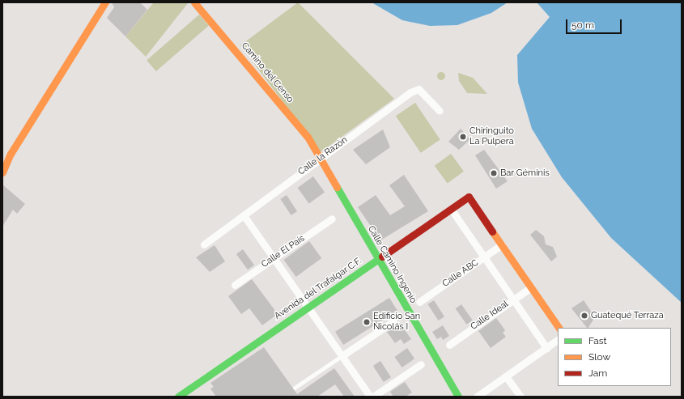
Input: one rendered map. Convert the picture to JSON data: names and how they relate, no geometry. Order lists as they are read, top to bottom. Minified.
{"streets":{"street":["Camino del Censo","Calle la Razón","Calle El País","Calle Camino Ingenio","Calle ABC","Avenida del Trafalgar C.F.","Calle Ideal"]},"crossings":[["Camino del Censo","Calle la Razón"],["Camino del Censo","Calle Camino Ingenio"],["Calle la Razón","Calle Camino Ingenio"],["Calle Camino Ingenio","Avenida del Trafalgar C.F."],["Calle ABC","Avenida del Trafalgar C.F."]],"places":["Chiringuito La Pulpera","Bar Géminis","Guatequé Terraza","Edificio San Nicolás I"],"legend":["Fast","Slow","Jam"],"scale_bar":"50 m"}
